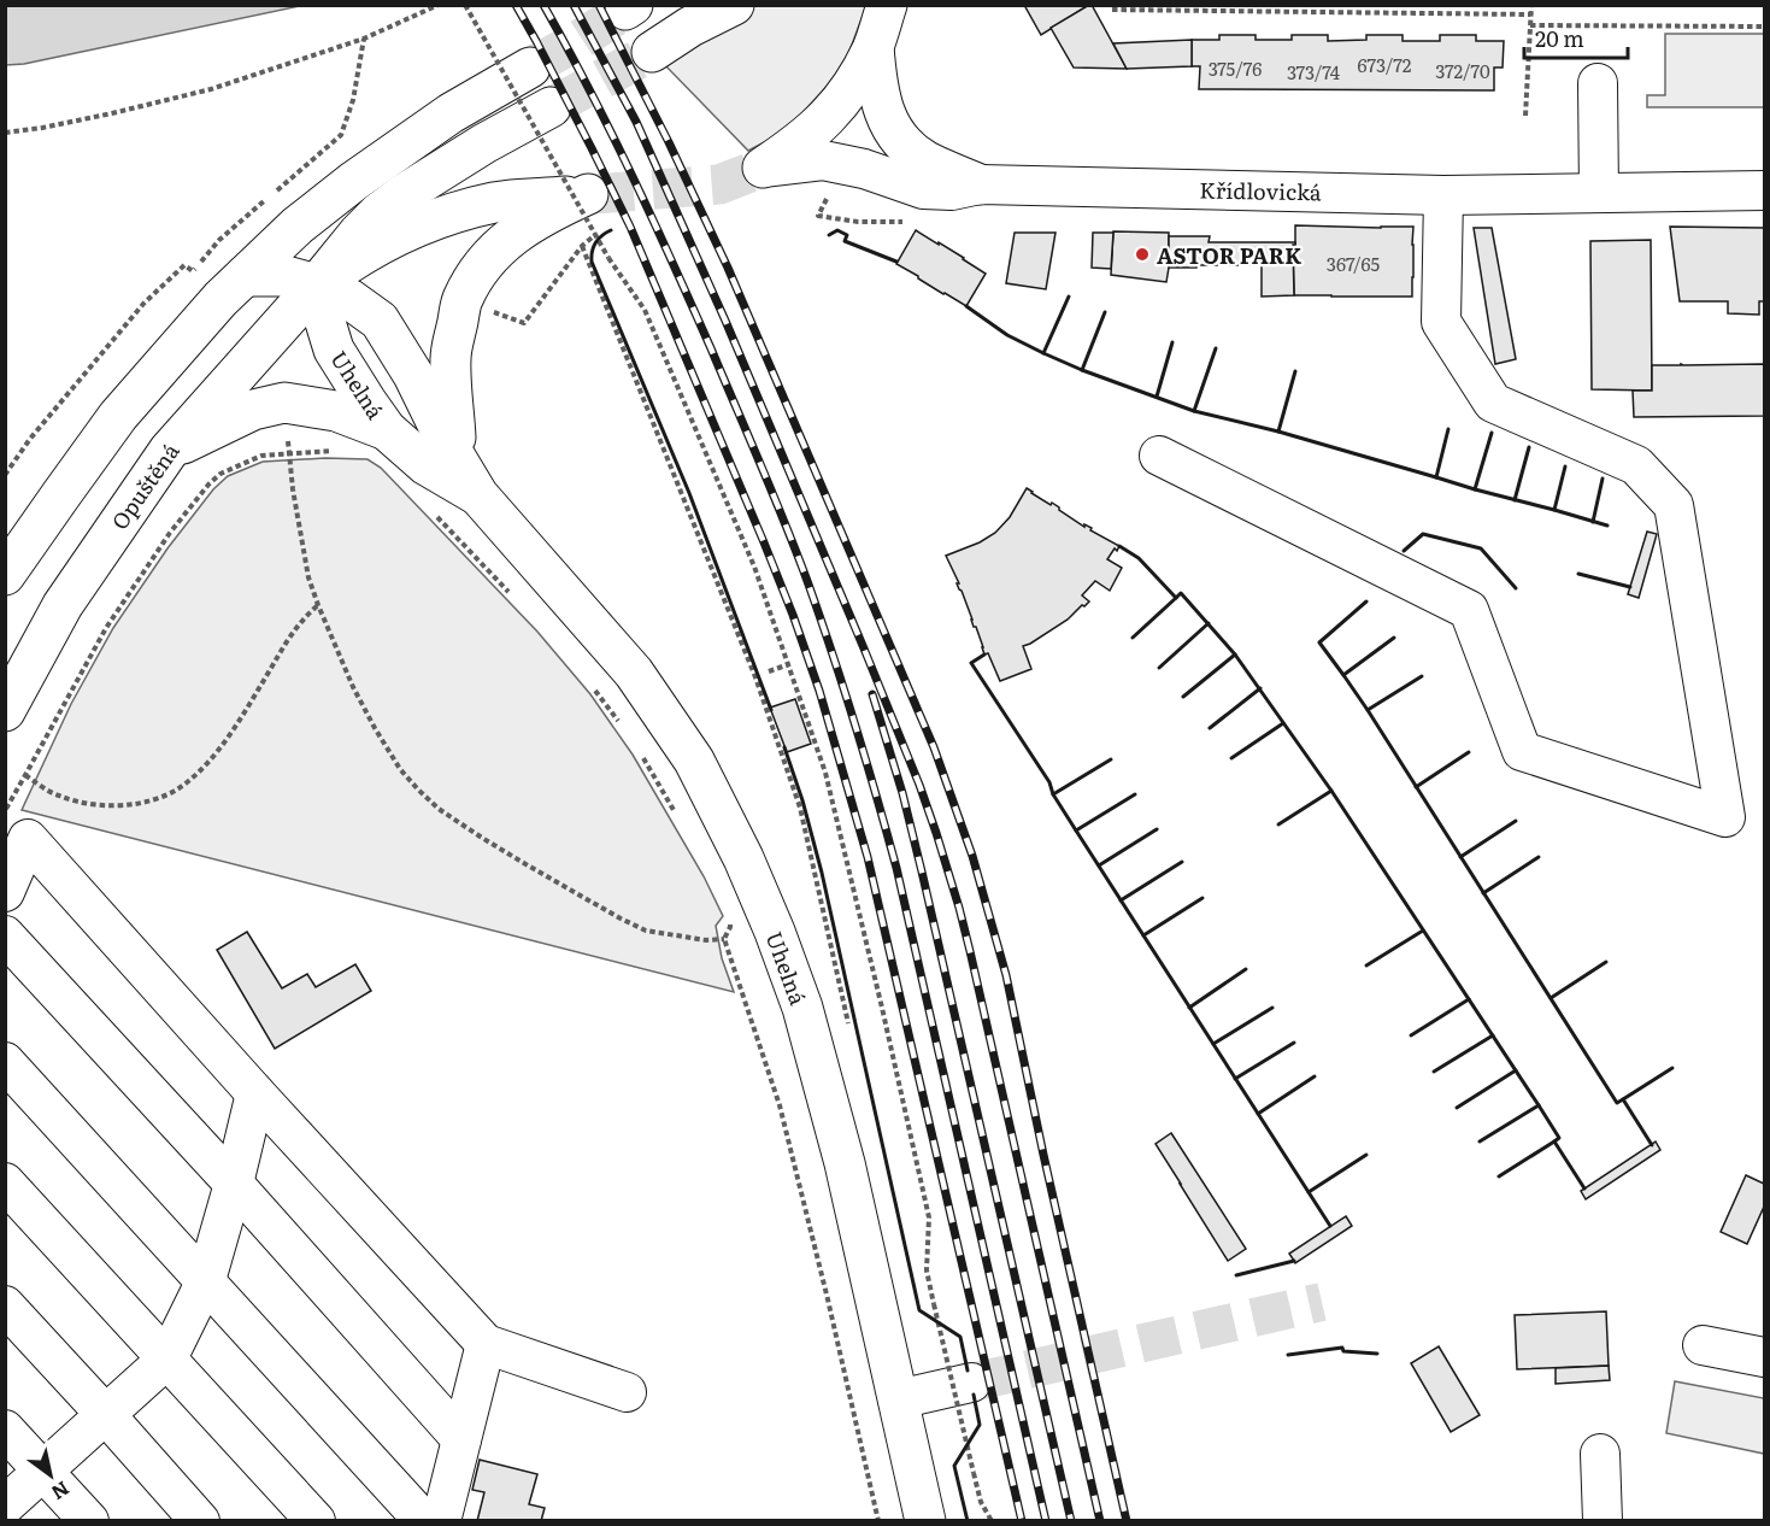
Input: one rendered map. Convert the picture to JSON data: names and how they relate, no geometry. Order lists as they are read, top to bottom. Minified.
{"streets":{"main road":["Uhelná","Opuštěná"],"street":["Křídlovická"]},"crossings":[["Uhelná","Opuštěná"]],"places":["ASTOR PARK"],"house_numbers":["673/72","375/76","372/70","373/74","367/65"],"scale_bar":"20 m","north":"bottom right"}
